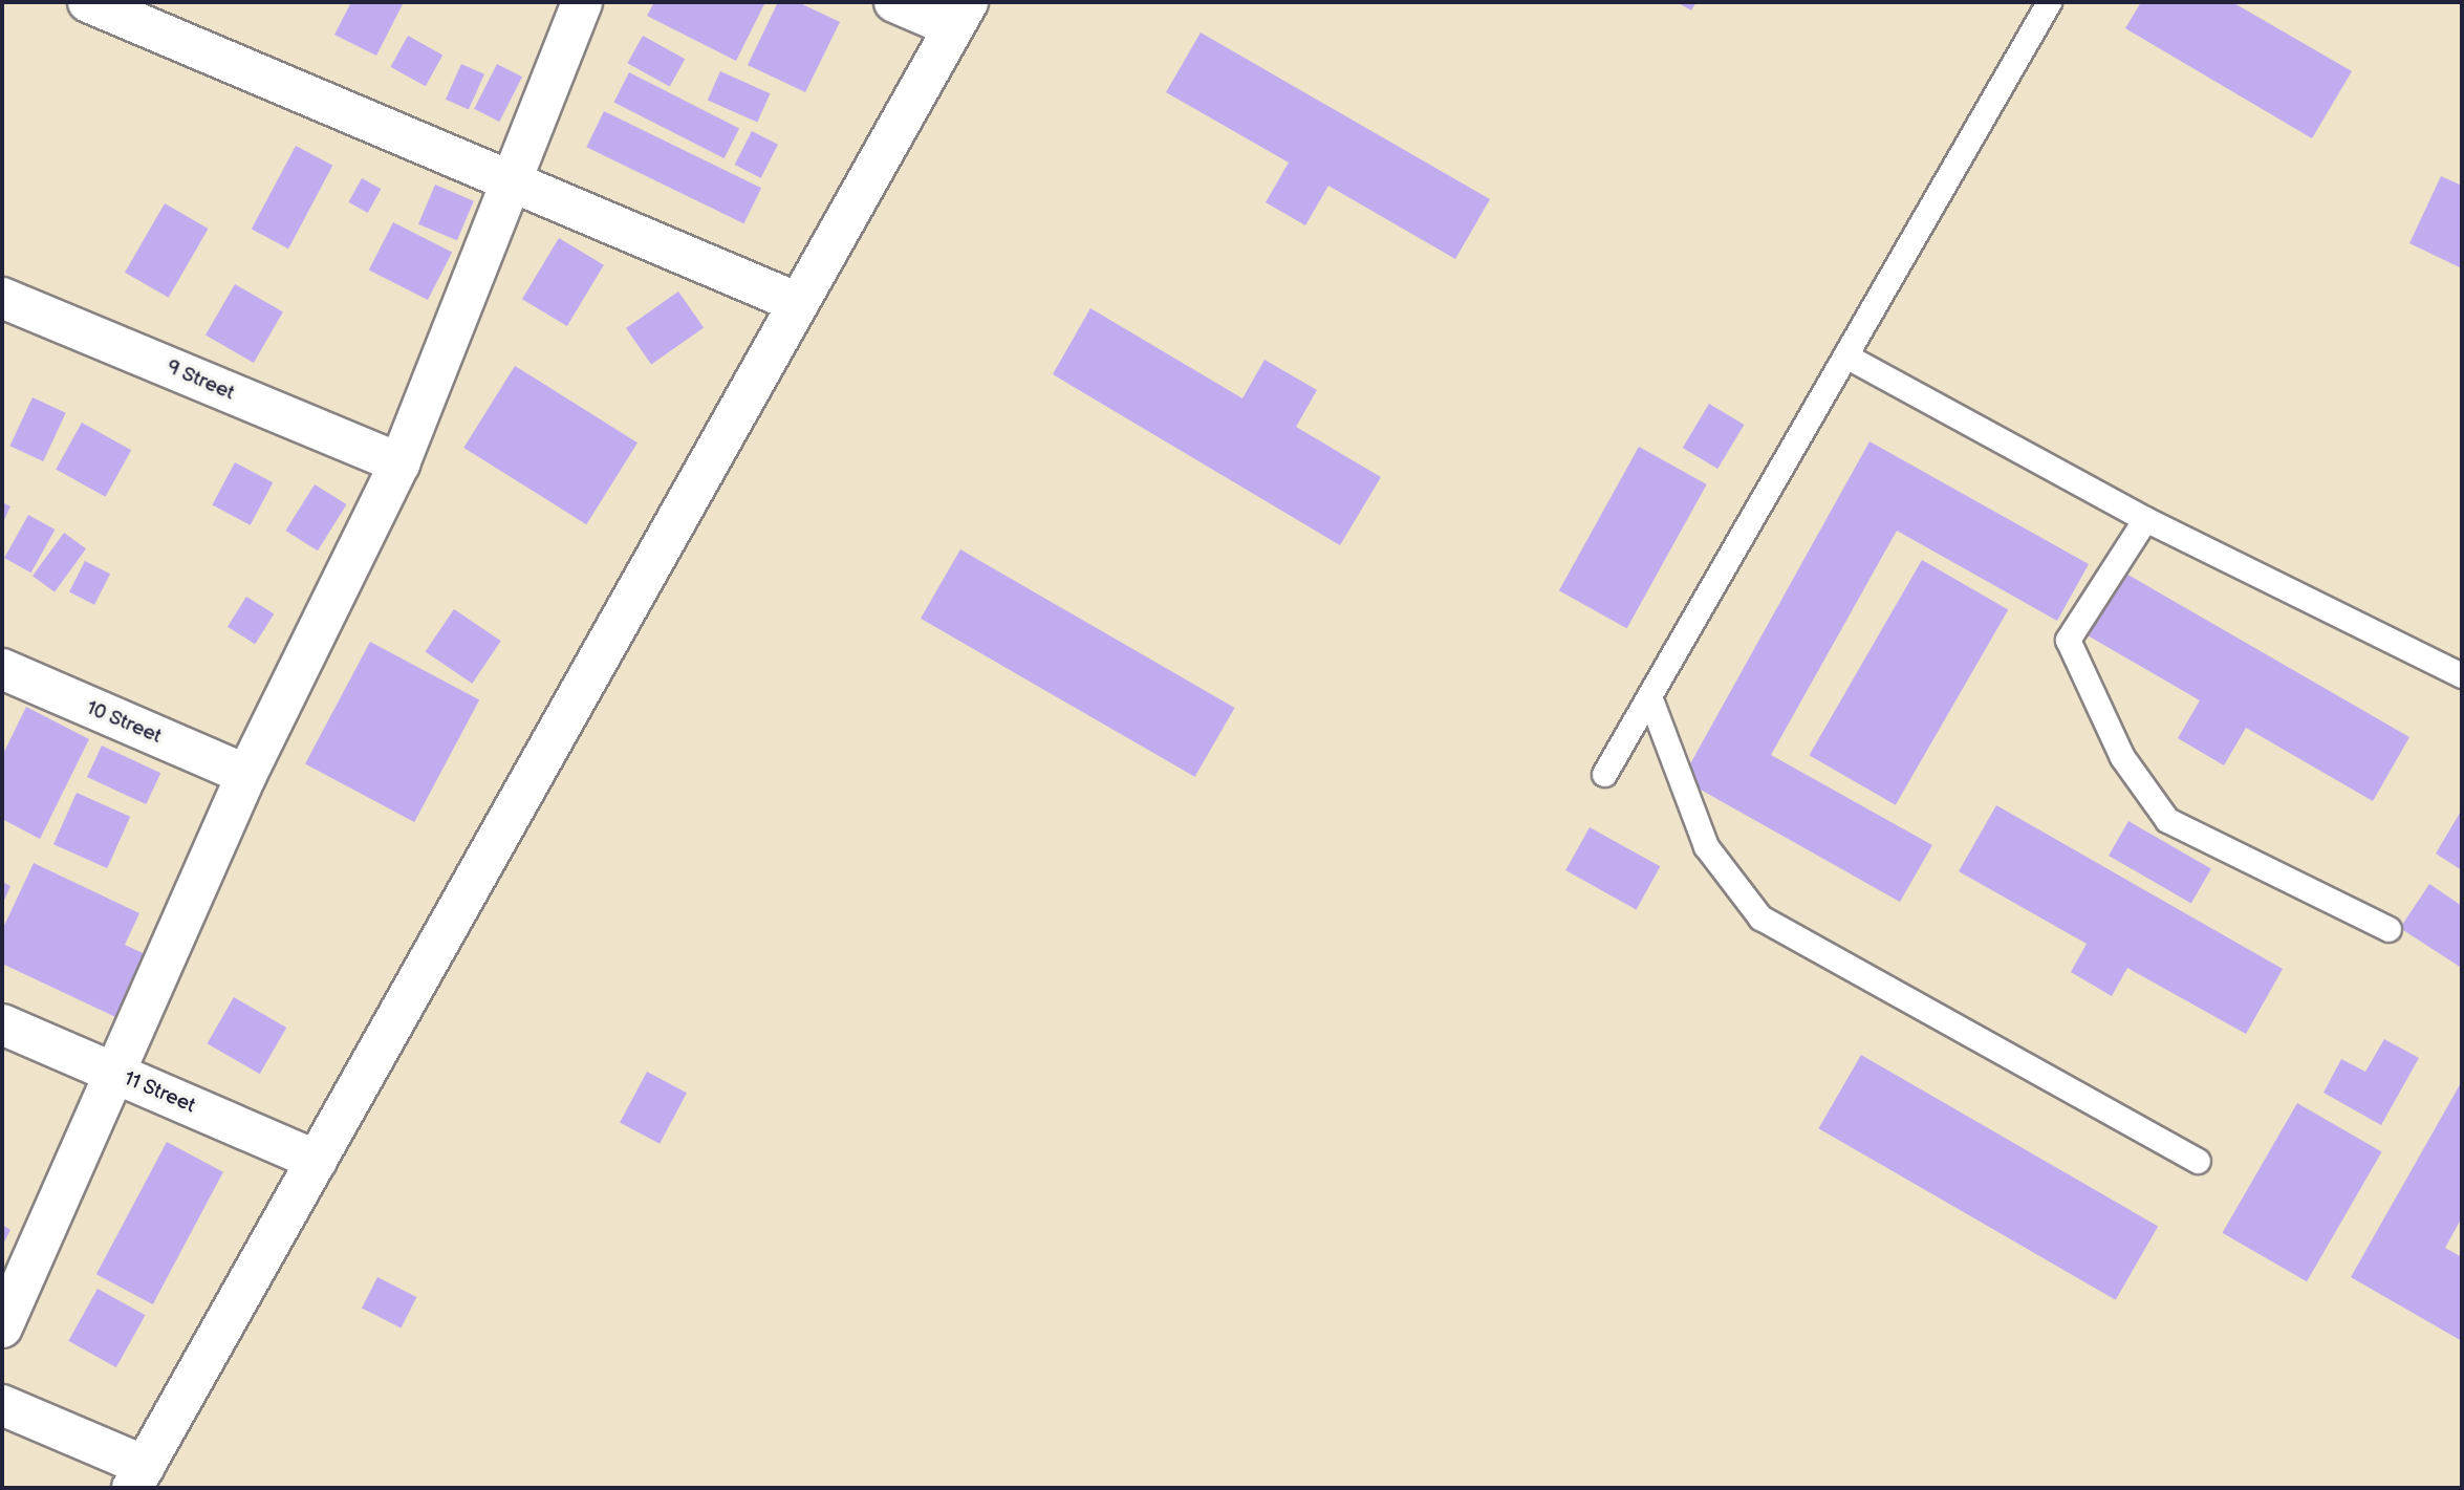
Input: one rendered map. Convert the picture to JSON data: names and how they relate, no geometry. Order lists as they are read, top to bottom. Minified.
{"streets":{"street":["9 Street","10 Street","11 Street"]}}
